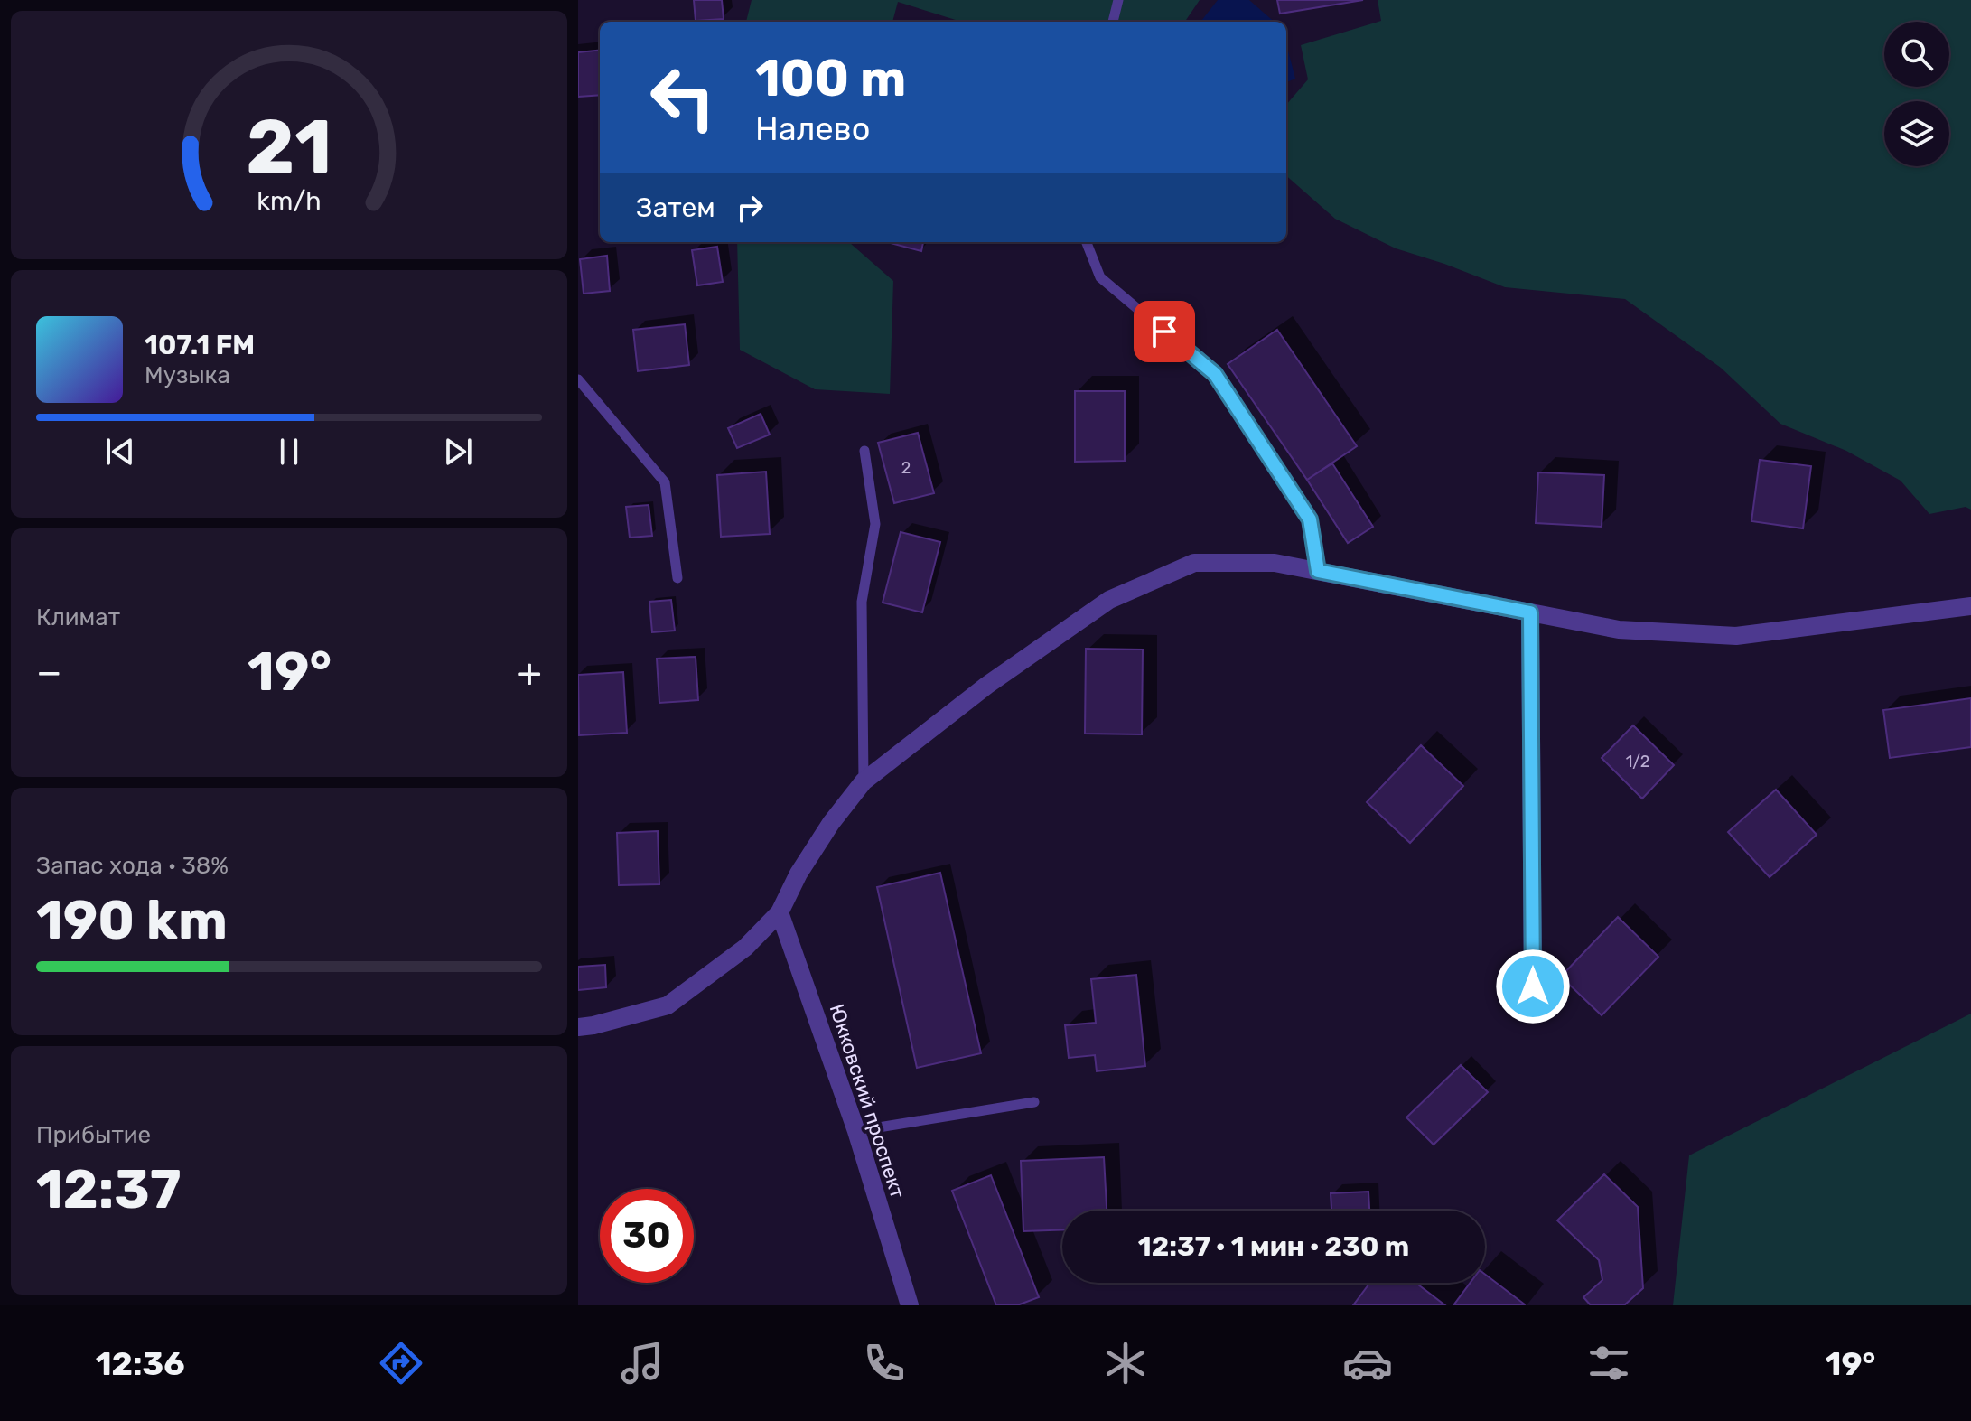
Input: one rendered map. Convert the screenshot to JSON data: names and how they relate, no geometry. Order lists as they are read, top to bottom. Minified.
{"streets":{"street":["Юкковский проспект"]},"house_numbers":["2","1/2"],"page":{"turn":["100 m","Налево"],"then":"Затем","song":["107.1 FM","Музыка"],"tile":["Климат",["Запас хода · 38%","190 km"],["Прибытие","12:37"]],"heat":["−","19°","+"],"limit":"30","trip":"12:37 · 1 мин · 230 m","tabs":["12:36","19°"],"gauge":["21","km/h"]}}
